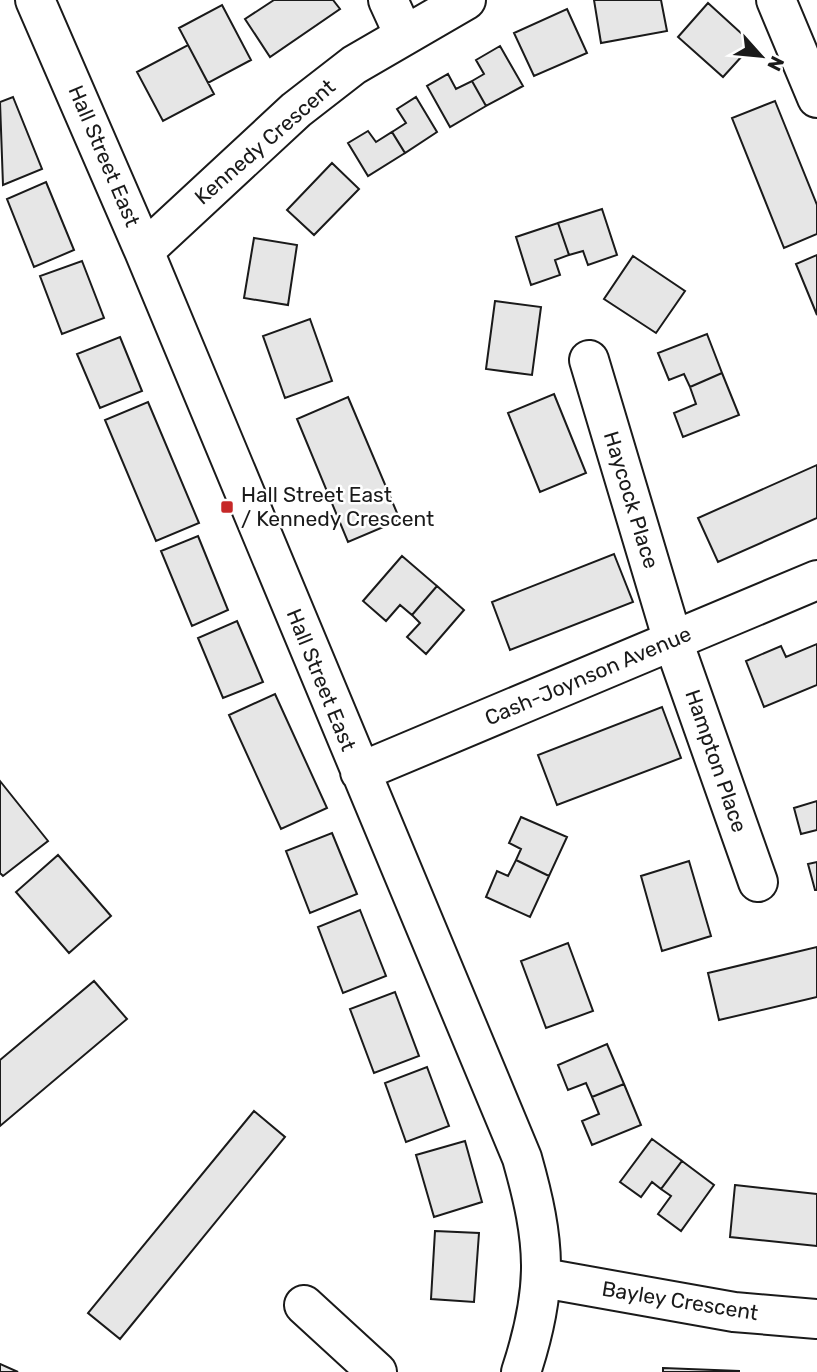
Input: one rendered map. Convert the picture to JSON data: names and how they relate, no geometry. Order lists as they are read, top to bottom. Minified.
{"streets":{"street":["Kennedy Crescent","Hall Street East","Haycock Place","Cash-Joynson Avenue","Hampton Place","Bayley Crescent"]},"crossings":[["Kennedy Crescent","Hall Street East"],["Hall Street East","Cash-Joynson Avenue"],["Hall Street East","Bayley Crescent"],["Haycock Place","Cash-Joynson Avenue"],["Haycock Place","Hampton Place"],["Cash-Joynson Avenue","Hampton Place"]],"places":{"transit":["Hall Street East / Kennedy Crescent"]},"north":"bottom right"}
